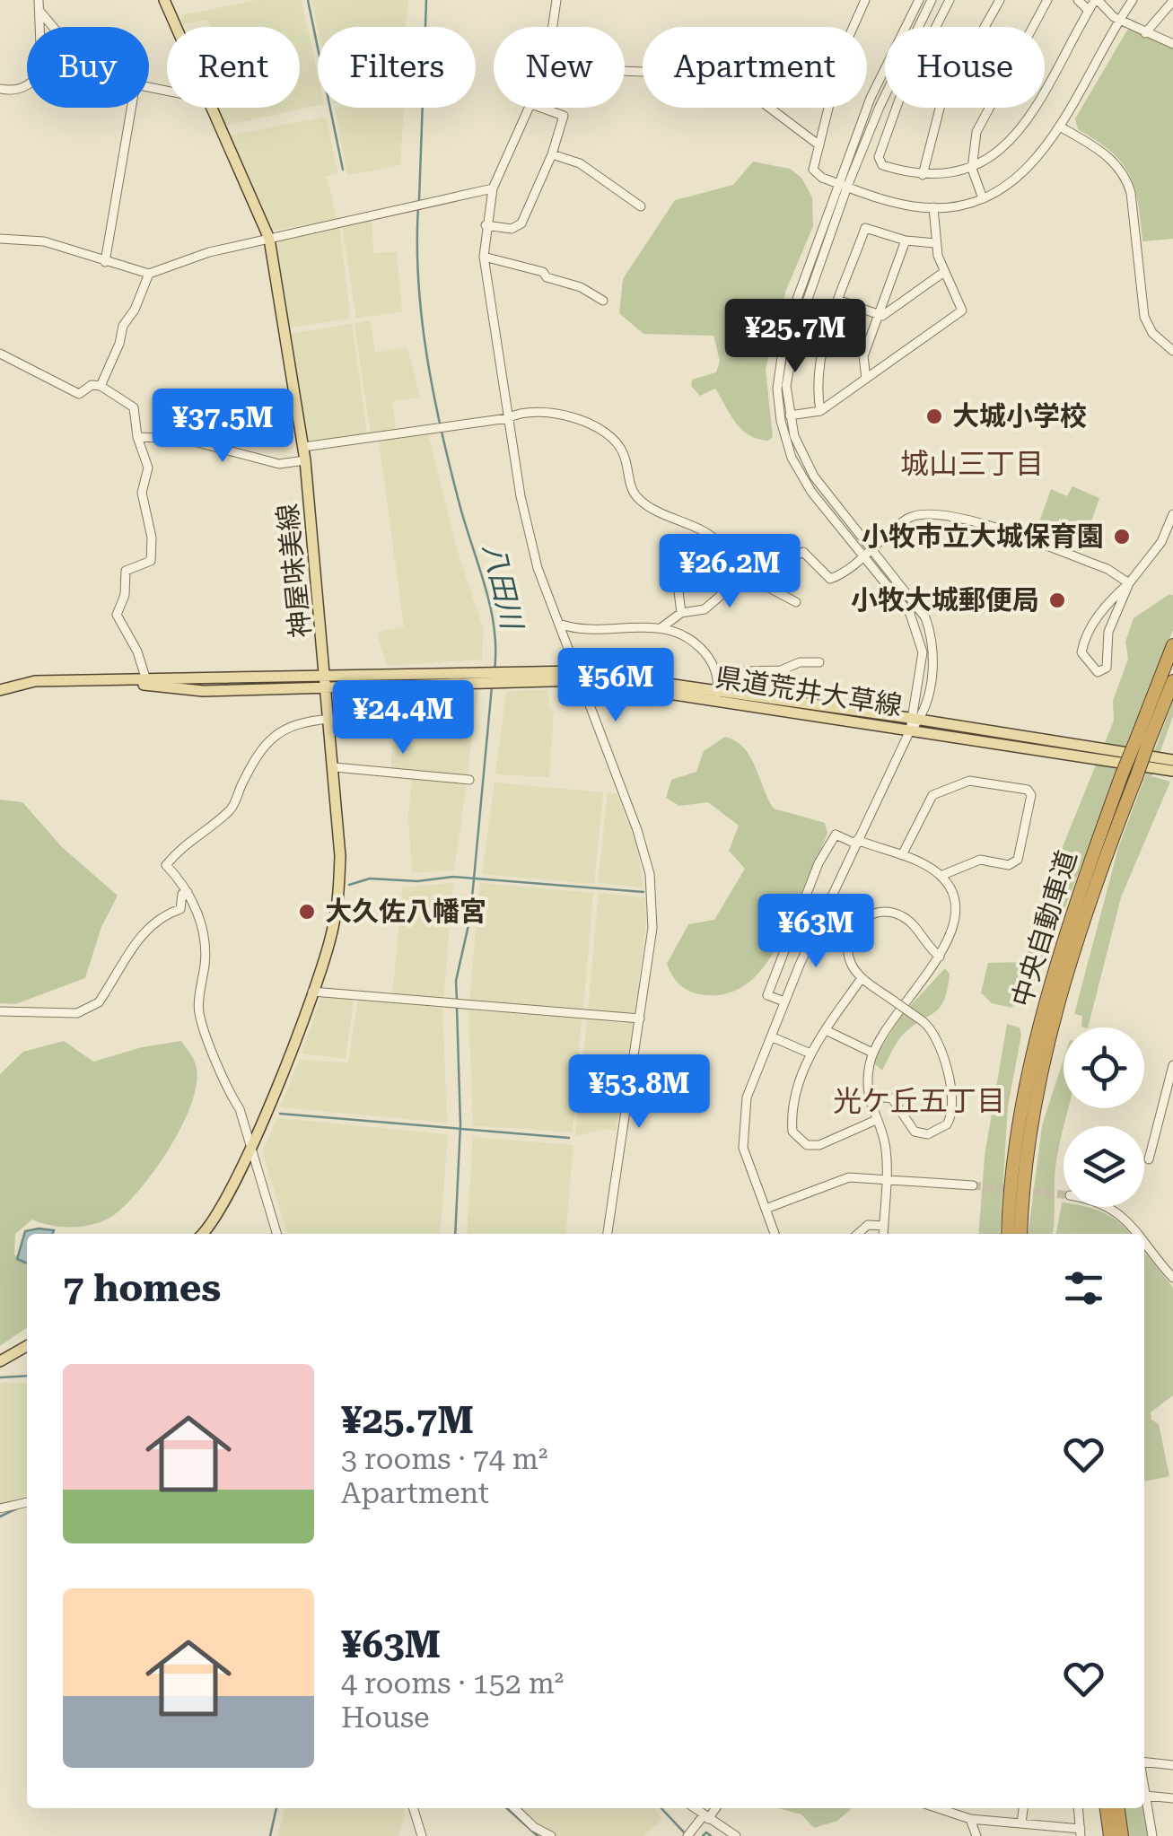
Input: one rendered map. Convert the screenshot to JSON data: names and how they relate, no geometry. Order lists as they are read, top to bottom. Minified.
{"streets":{"highway":["中央自動車道"],"main road":["神屋味美線","県道荒井大草線"]},"crossings":[["神屋味美線","県道荒井大草線"]],"districts":["城山三丁目","光ケ丘五丁目"],"water":["八田川"],"places":["大城小学校","小牧市立大城保育園","小牧大城郵便局","大久佐八幡宮"],"page":{"chip":["Buy","Rent","Filters","New","Apartment","House"],"price":["¥25.7M","¥37.5M","¥26.2M","¥56M","¥24.4M","¥63M","¥53.8M"],"heading":"7 homes","list":[{"name":"¥25.7M","note":"3 rooms · 74 m² · Apartment"},{"name":"¥63M","note":"4 rooms · 152 m² · House"}]}}
